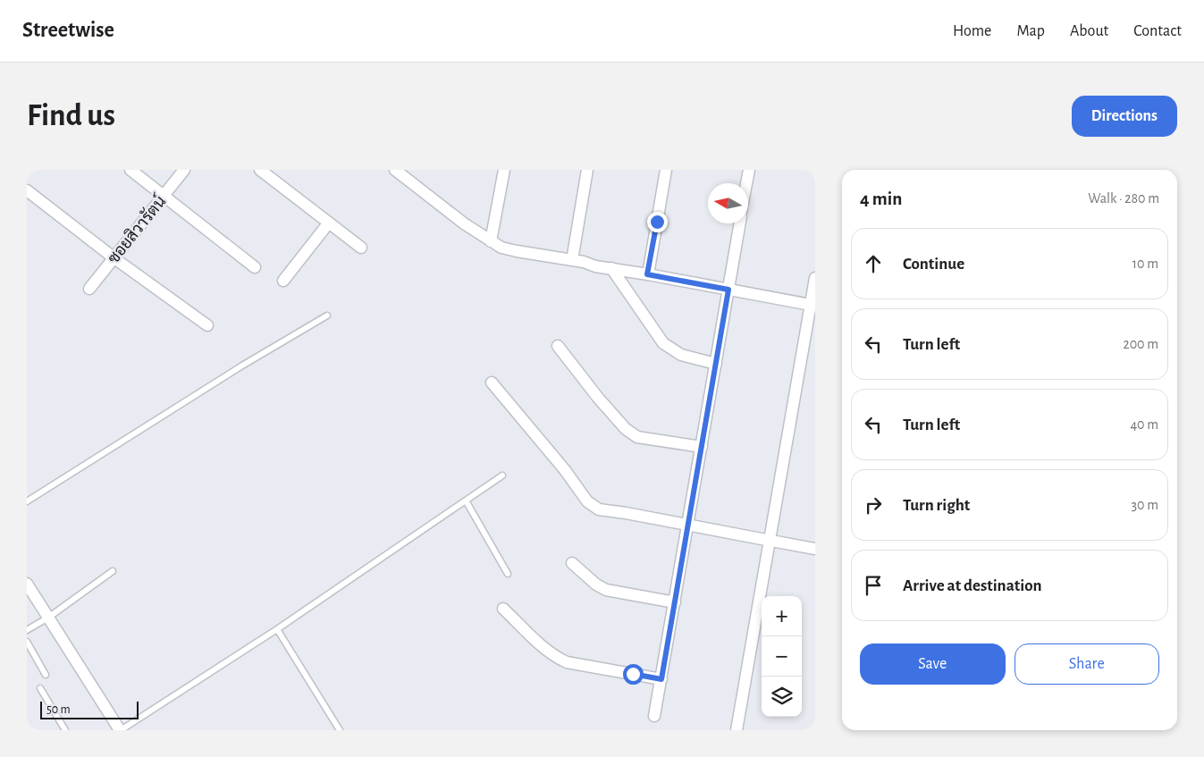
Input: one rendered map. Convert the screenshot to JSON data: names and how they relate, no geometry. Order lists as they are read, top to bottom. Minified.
{"streets":{"street":["ซอยสิวารัตน์"]},"scale_bar":"50 m","north":"left","page":{"header":"Streetwise","nav":["Home","Map","About","Contact"],"buttons":["Directions",["Save","Share"]],"title":"Find us","heading":["4 min","Walk · 280 m"],"list":[["Continue","10 m"],["Turn left","200 m"],["Turn left","40 m"],["Turn right","30 m"],"Arrive at destination"],"map_buttons":["+","−"],"scale":"50 m"}}
